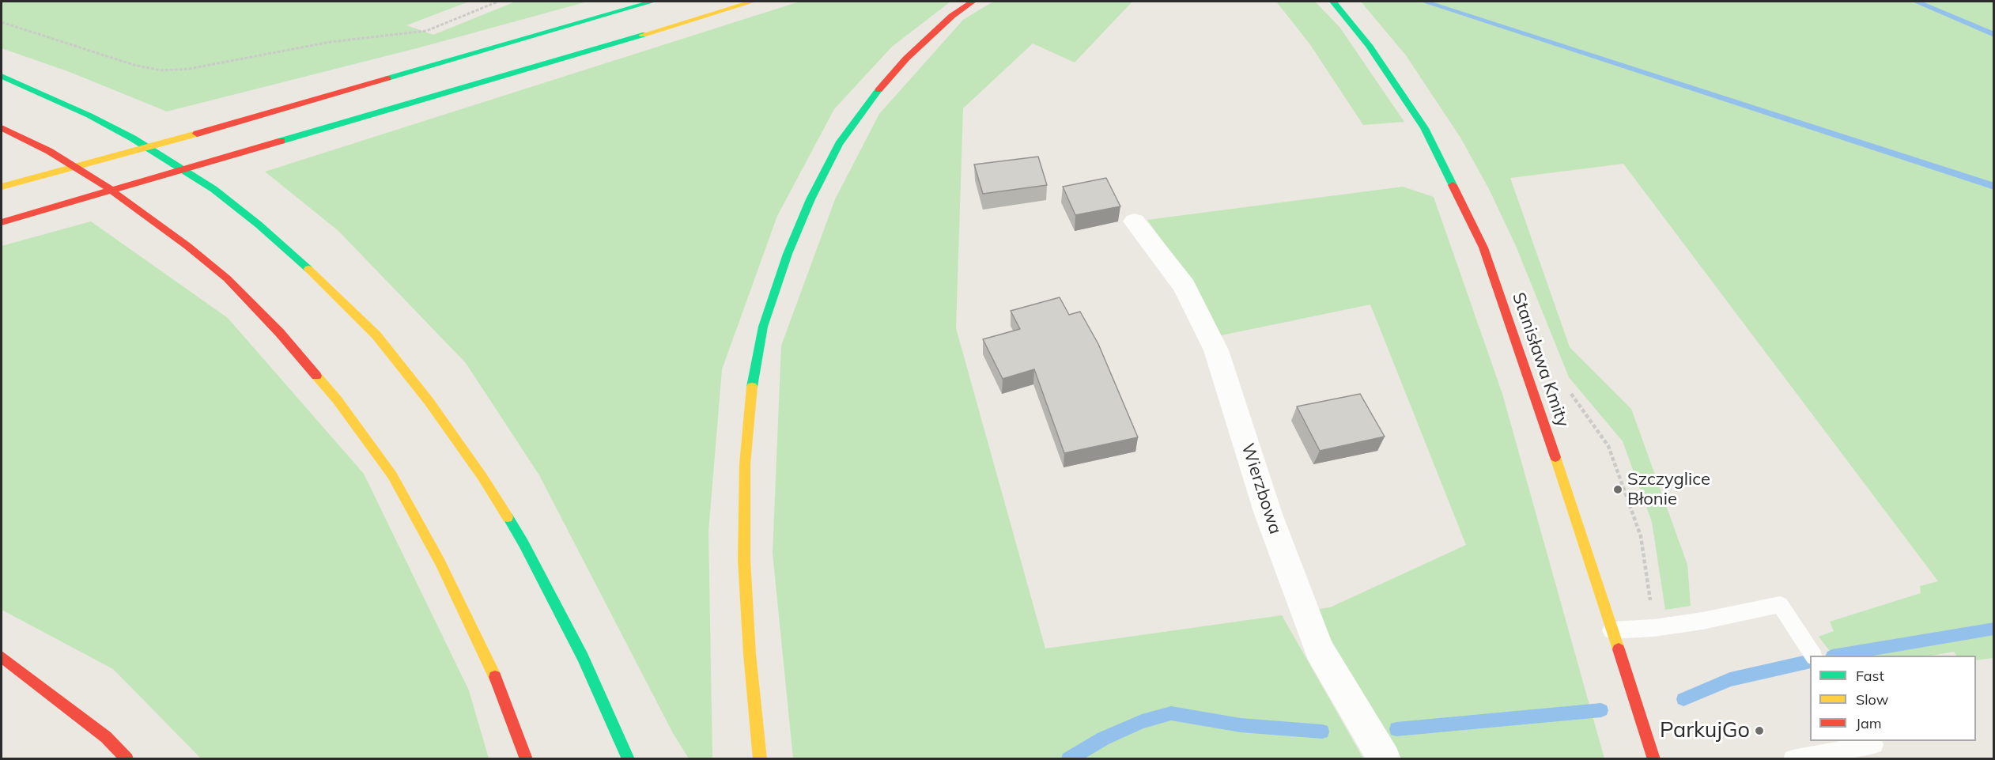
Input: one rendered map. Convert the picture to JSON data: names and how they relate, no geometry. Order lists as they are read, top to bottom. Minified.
{"streets":{"main road":["Stanisława Kmity"],"street":["Wierzbowa"]},"places":["Szczyglice Błonie","ParkujGo"],"legend":["Fast","Slow","Jam"]}
